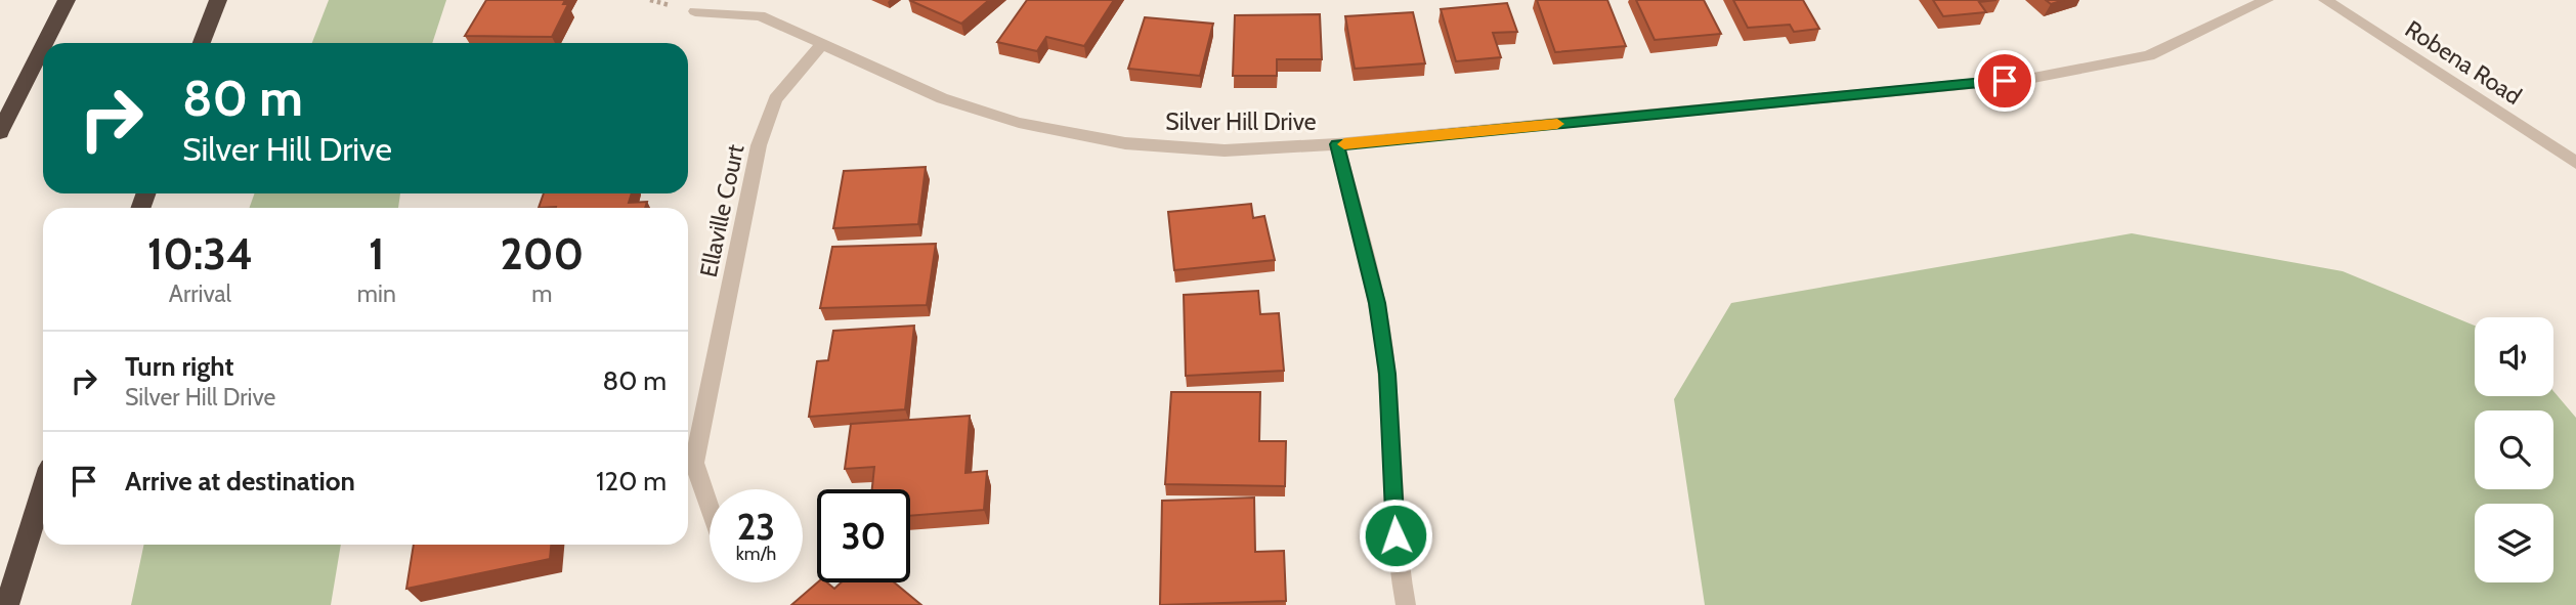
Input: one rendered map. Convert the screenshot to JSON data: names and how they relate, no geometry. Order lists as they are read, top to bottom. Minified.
{"streets":{"street":["Robena Road","Silver Hill Drive","Ellaville Court"]},"crossings":[["Silver Hill Drive","Ellaville Court"]],"page":{"turn":["80 m","Silver Hill Drive"],"eta":["10:34","Arrival","1","min","200","m"],"list":[{"name":"Turn right","note":"Silver Hill Drive","value":"80 m"},{"name":"Arrive at destination","value":"120 m"}],"speed":"23 km/h","limit":"30"}}
